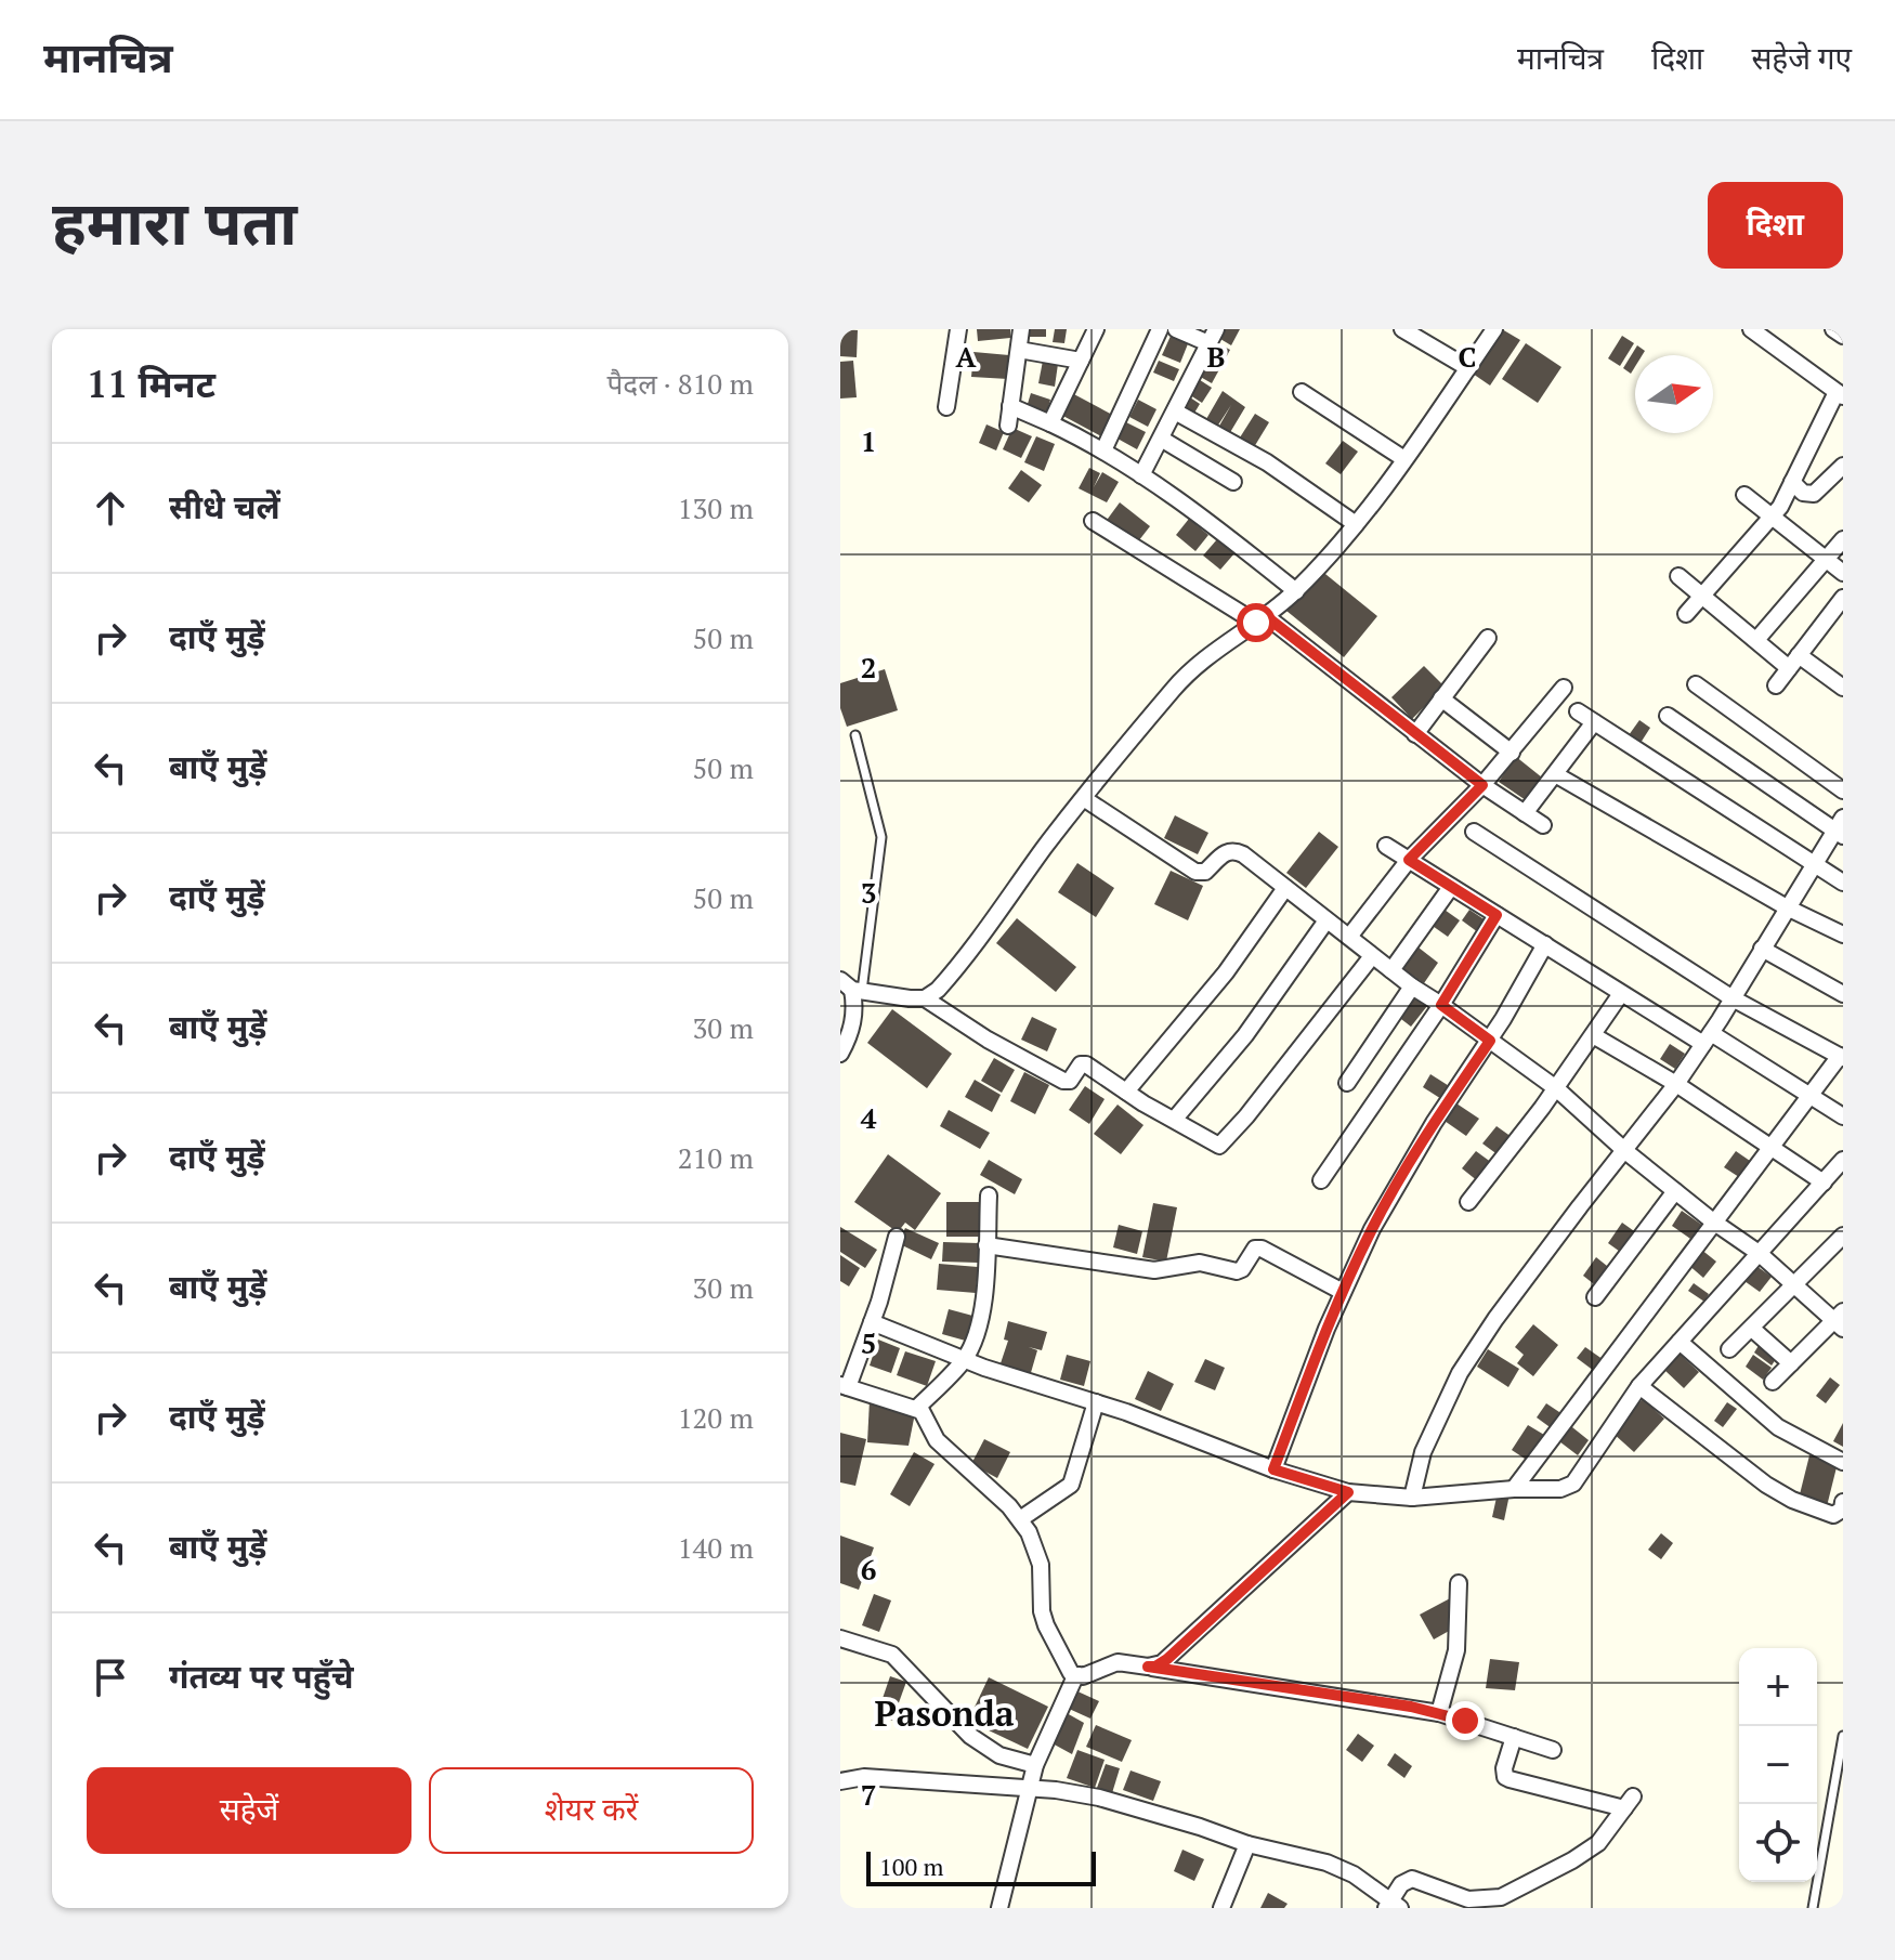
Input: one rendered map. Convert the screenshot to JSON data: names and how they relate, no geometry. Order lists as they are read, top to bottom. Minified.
{"districts":["Pasonda"],"scale_bar":"100 m","north":"right","page":{"header":"मानचित्र","nav":["मानचित्र","दिशा","सहेजे गए"],"title":"हमारा पता","buttons":["दिशा",["सहेजें","शेयर करें"]],"heading":["11 मिनट","पैदल · 810 m"],"list":[["सीधे चलें","130 m"],["दाएँ मुड़ें","50 m"],["बाएँ मुड़ें","50 m"],["दाएँ मुड़ें","50 m"],["बाएँ मुड़ें","30 m"],["दाएँ मुड़ें","210 m"],["बाएँ मुड़ें","30 m"],["दाएँ मुड़ें","120 m"],["बाएँ मुड़ें","140 m"],"गंतव्य पर पहुँचे"],"map_buttons":["+","−"],"scale":"100 m"},"grid":{"columns":["A","B","C"],"rows":["1","2","3","4","5","6","7"]}}
